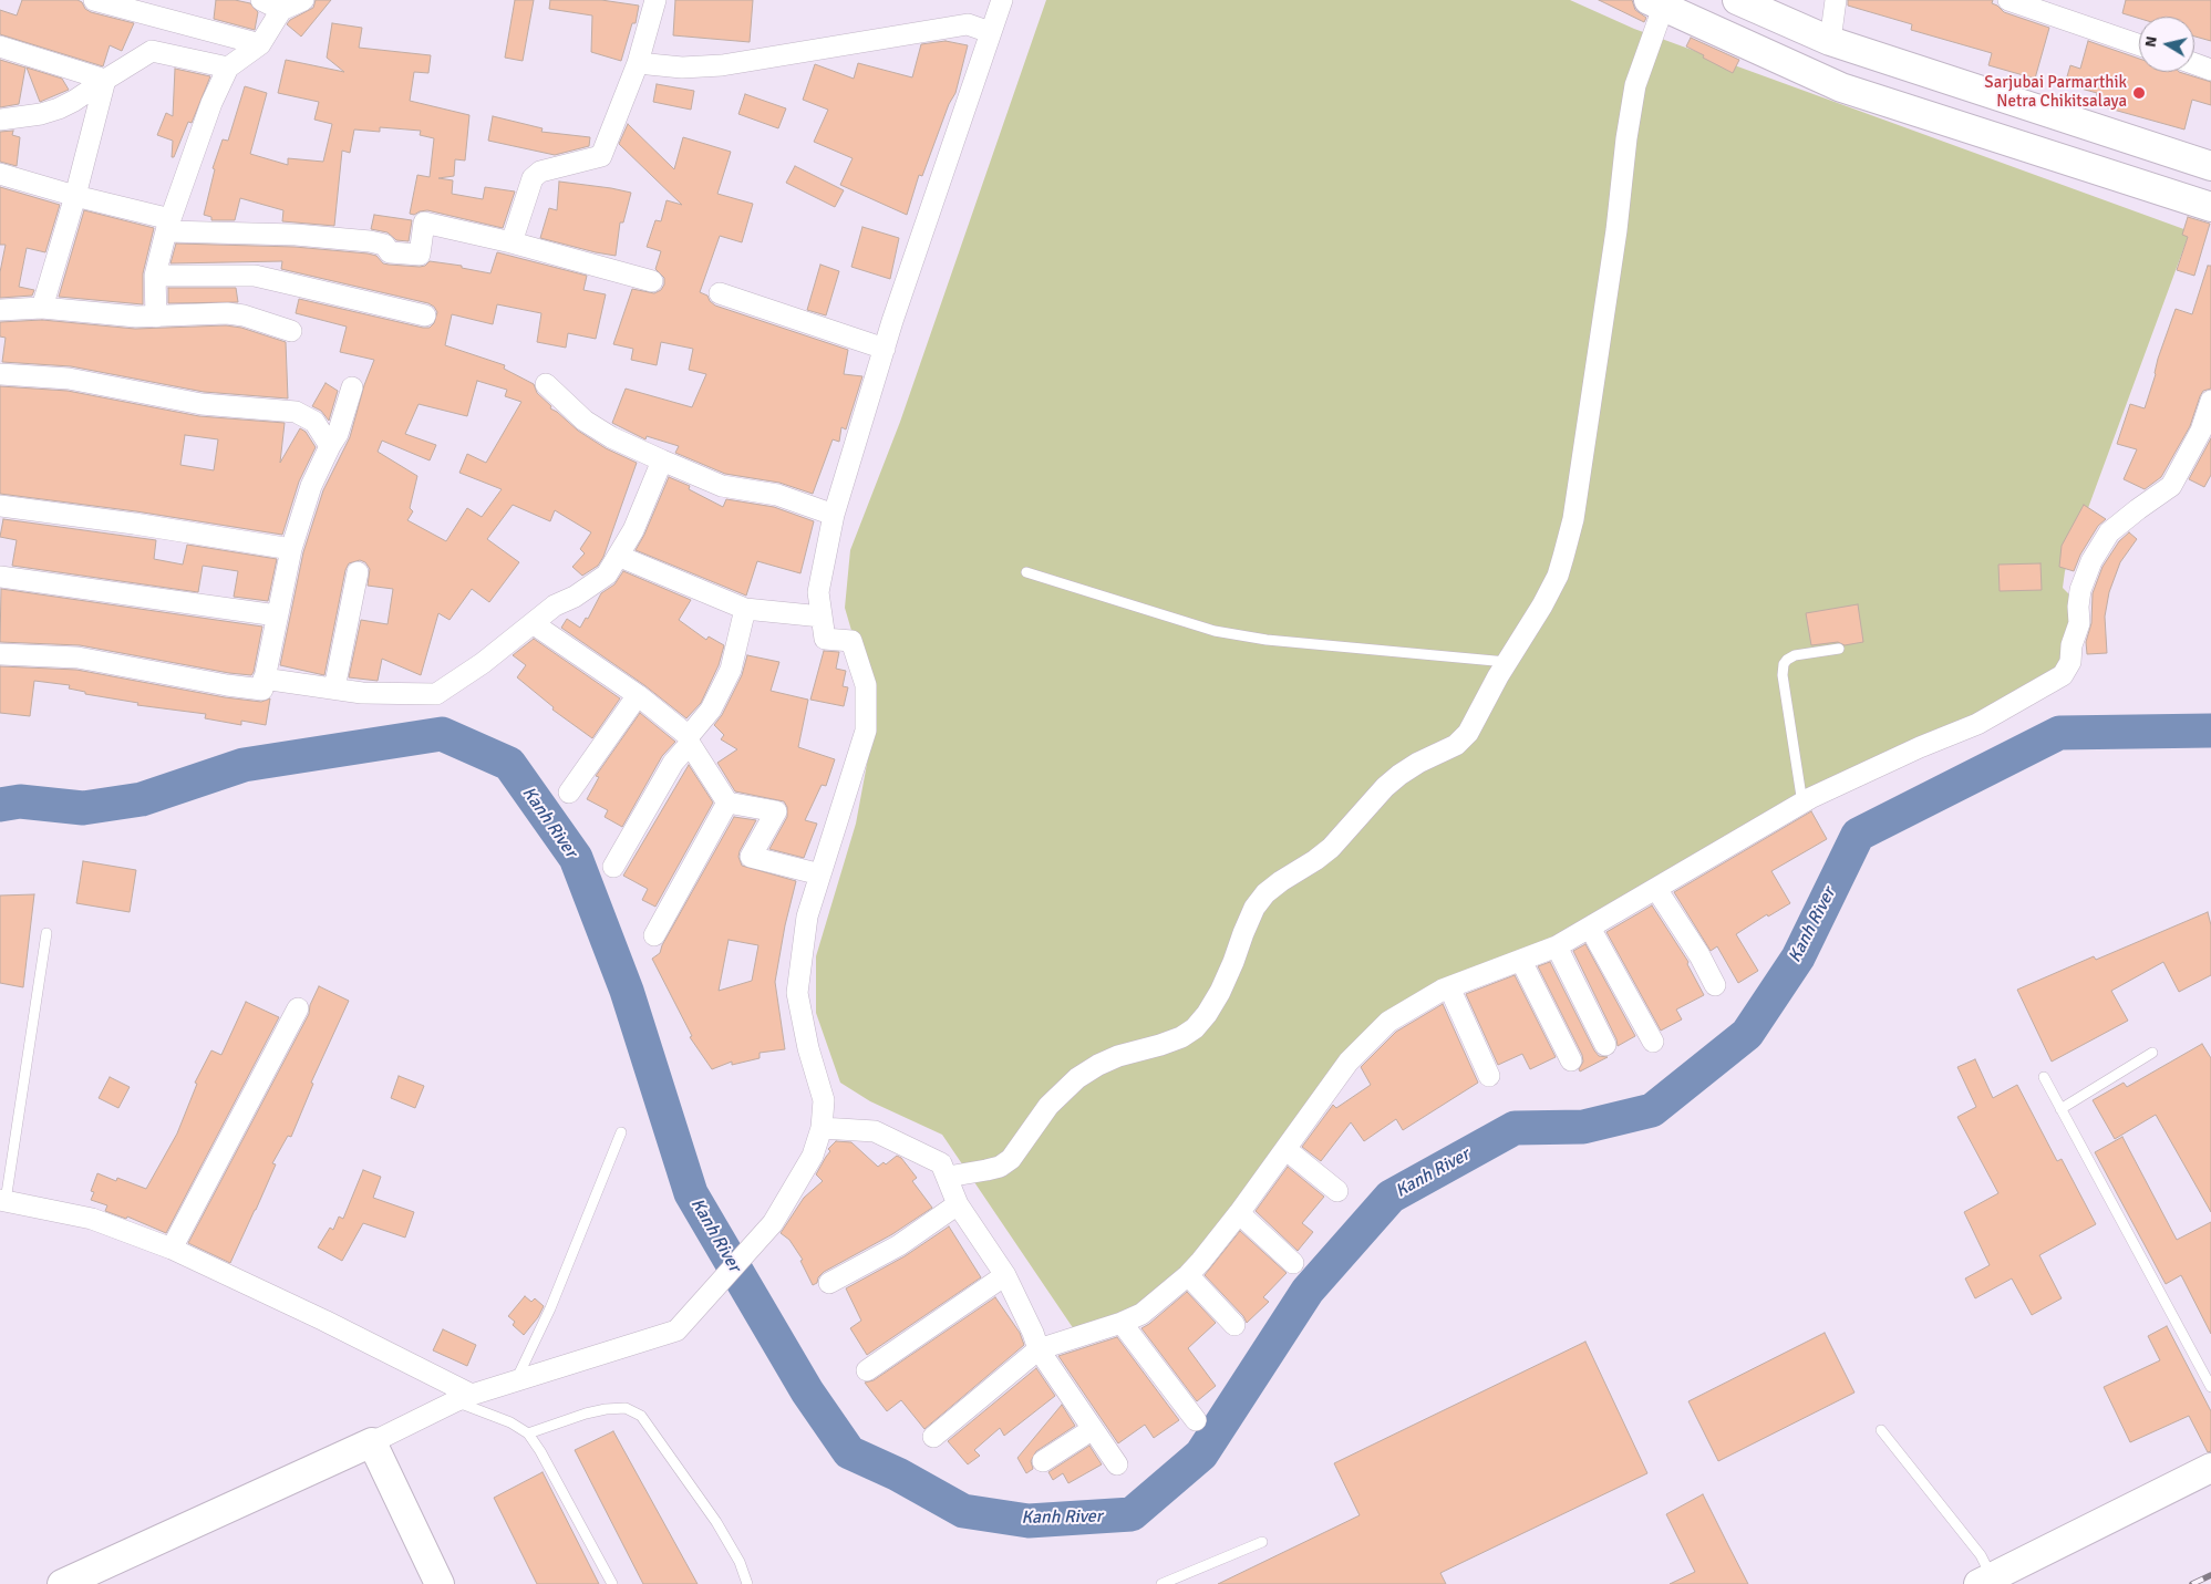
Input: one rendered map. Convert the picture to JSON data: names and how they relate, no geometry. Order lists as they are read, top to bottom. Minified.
{"water":["Kanh River"],"places":["Sarjubai Parmarthik Netra Chikitsalaya"],"north":"left"}
